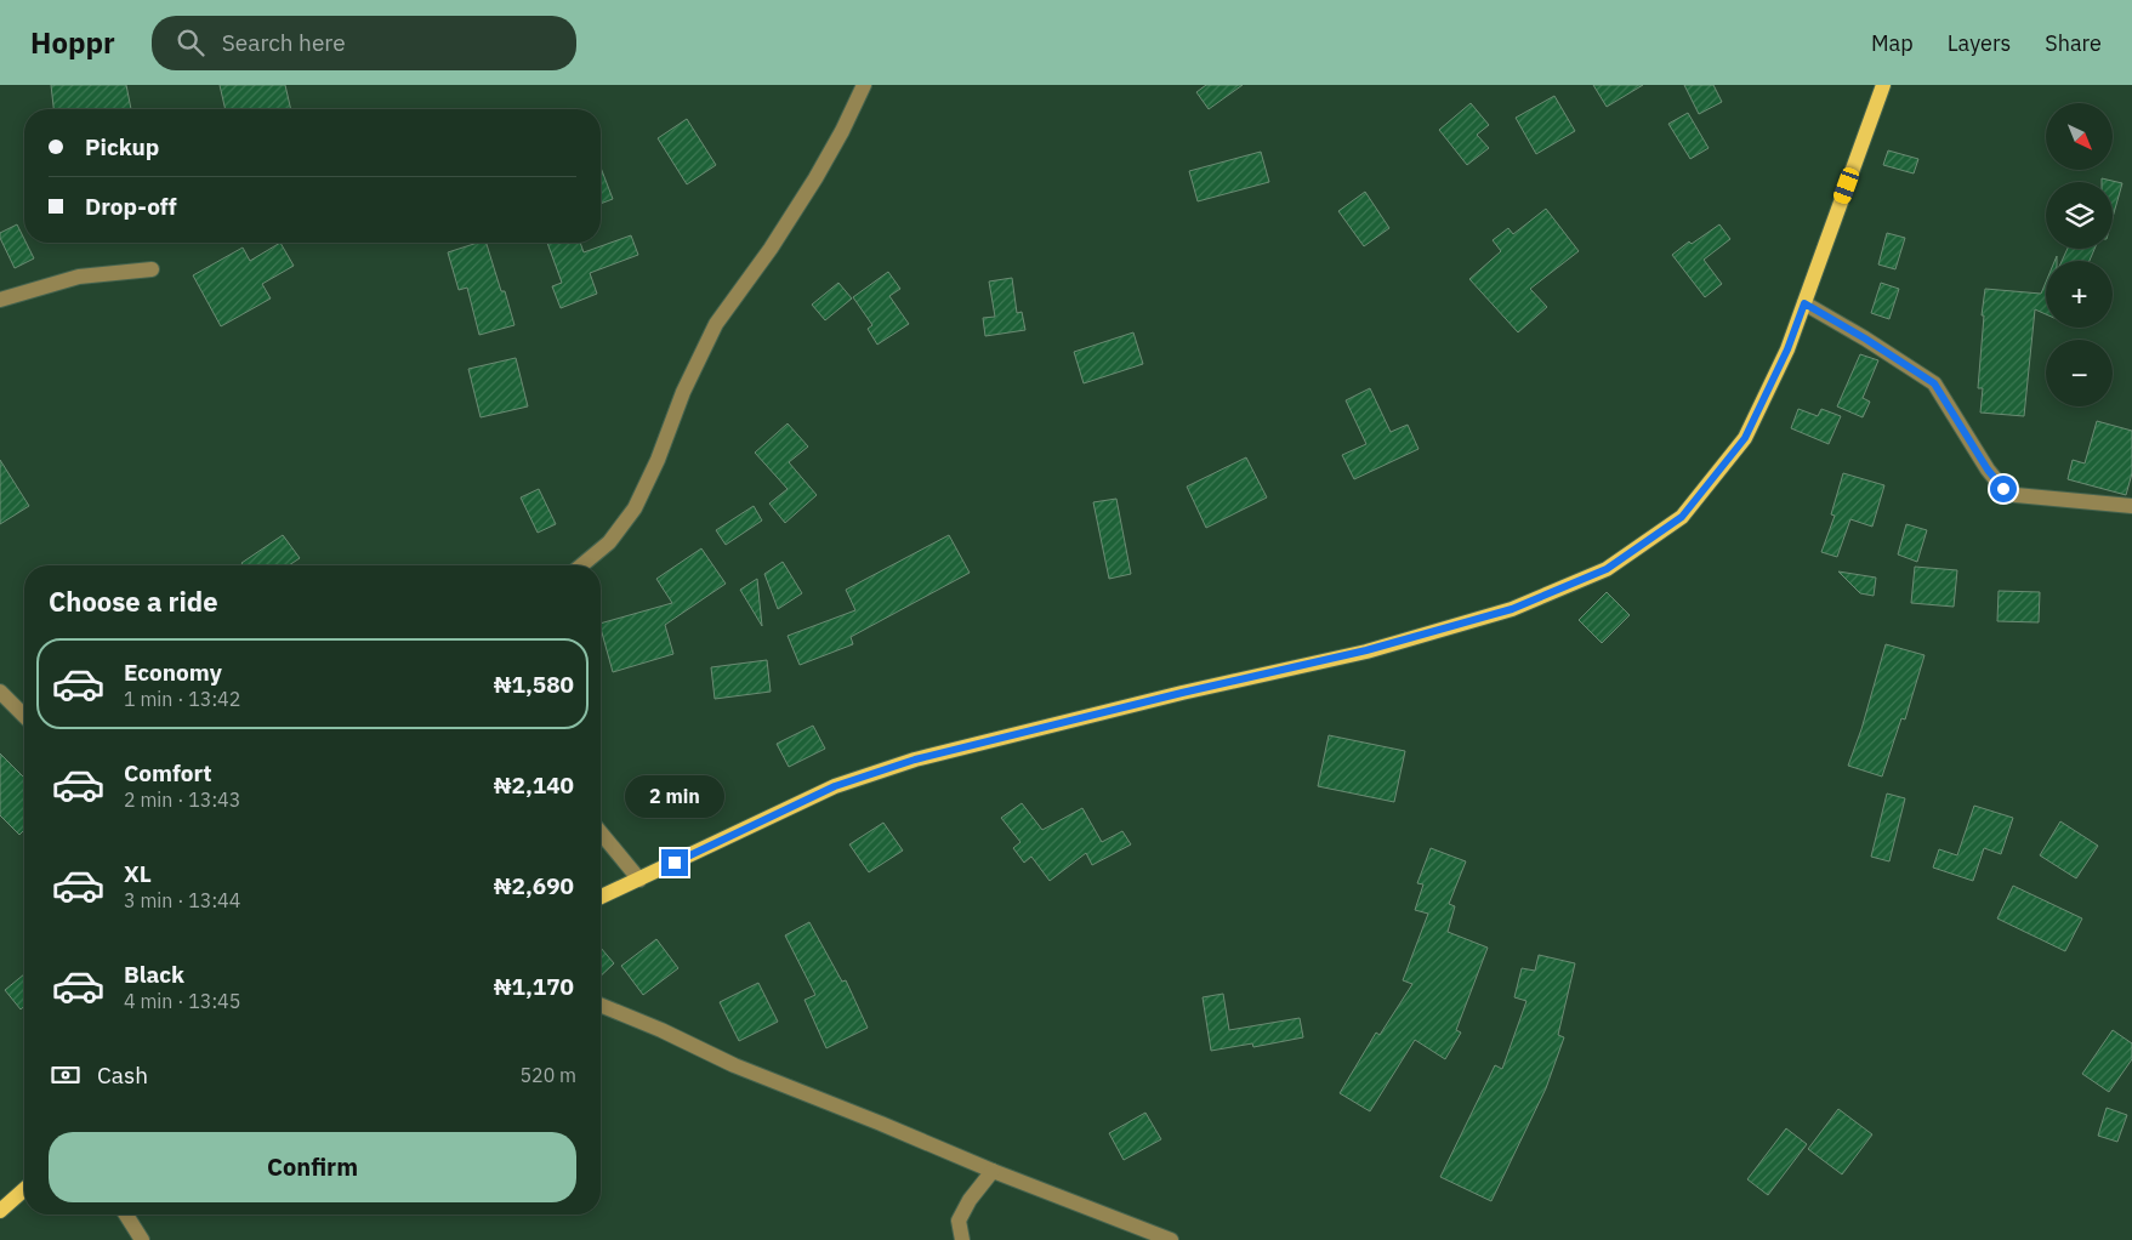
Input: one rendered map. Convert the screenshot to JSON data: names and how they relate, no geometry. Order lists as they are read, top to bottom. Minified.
{"north":"bottom right","page":{"header":"Hoppr","search":"Search here","nav":["Map","Layers","Share"],"map_buttons":["+","−"],"banner":["Pickup","Drop-off"],"heading":"Choose a ride","list":[{"name":"Economy","note":"1 min · 13:42","value":"₦1,580"},{"name":"Comfort","note":"2 min · 13:43","value":"₦2,140"},{"name":"XL","note":"3 min · 13:44","value":"₦2,690"},{"name":"Black","note":"4 min · 13:45","value":"₦1,170"}],"bubble":"2 min","pay":["Cash","520 m"],"buttons":"Confirm"}}
